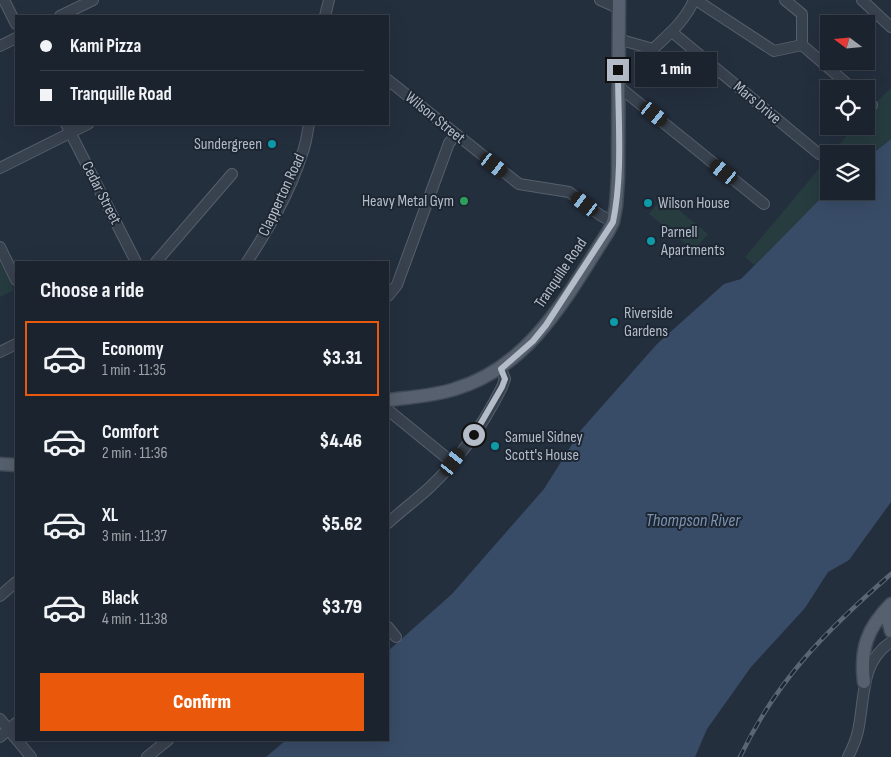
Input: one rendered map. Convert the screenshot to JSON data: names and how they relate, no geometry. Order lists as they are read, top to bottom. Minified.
{"streets":{"main road":["Tranquille Road"],"street":["Mars Drive","Wilson Street","Cedar Street","Clapperton Road"]},"crossings":[["Wilson Street","Tranquille Road"]],"water":["Thompson River"],"places":["Sundergreen","Heavy Metal Gym","Wilson House","Parnell Apartments","Riverside Gardens","Samuel Sidney Scott's House"],"north":"left","page":{"banner":["Kami Pizza","Tranquille Road"],"bubble":"1 min","heading":"Choose a ride","list":[{"name":"Economy","note":"1 min · 11:35","value":"$3.31"},{"name":"Comfort","note":"2 min · 11:36","value":"$4.46"},{"name":"XL","note":"3 min · 11:37","value":"$5.62"},{"name":"Black","note":"4 min · 11:38","value":"$3.79"}],"buttons":"Confirm"}}
